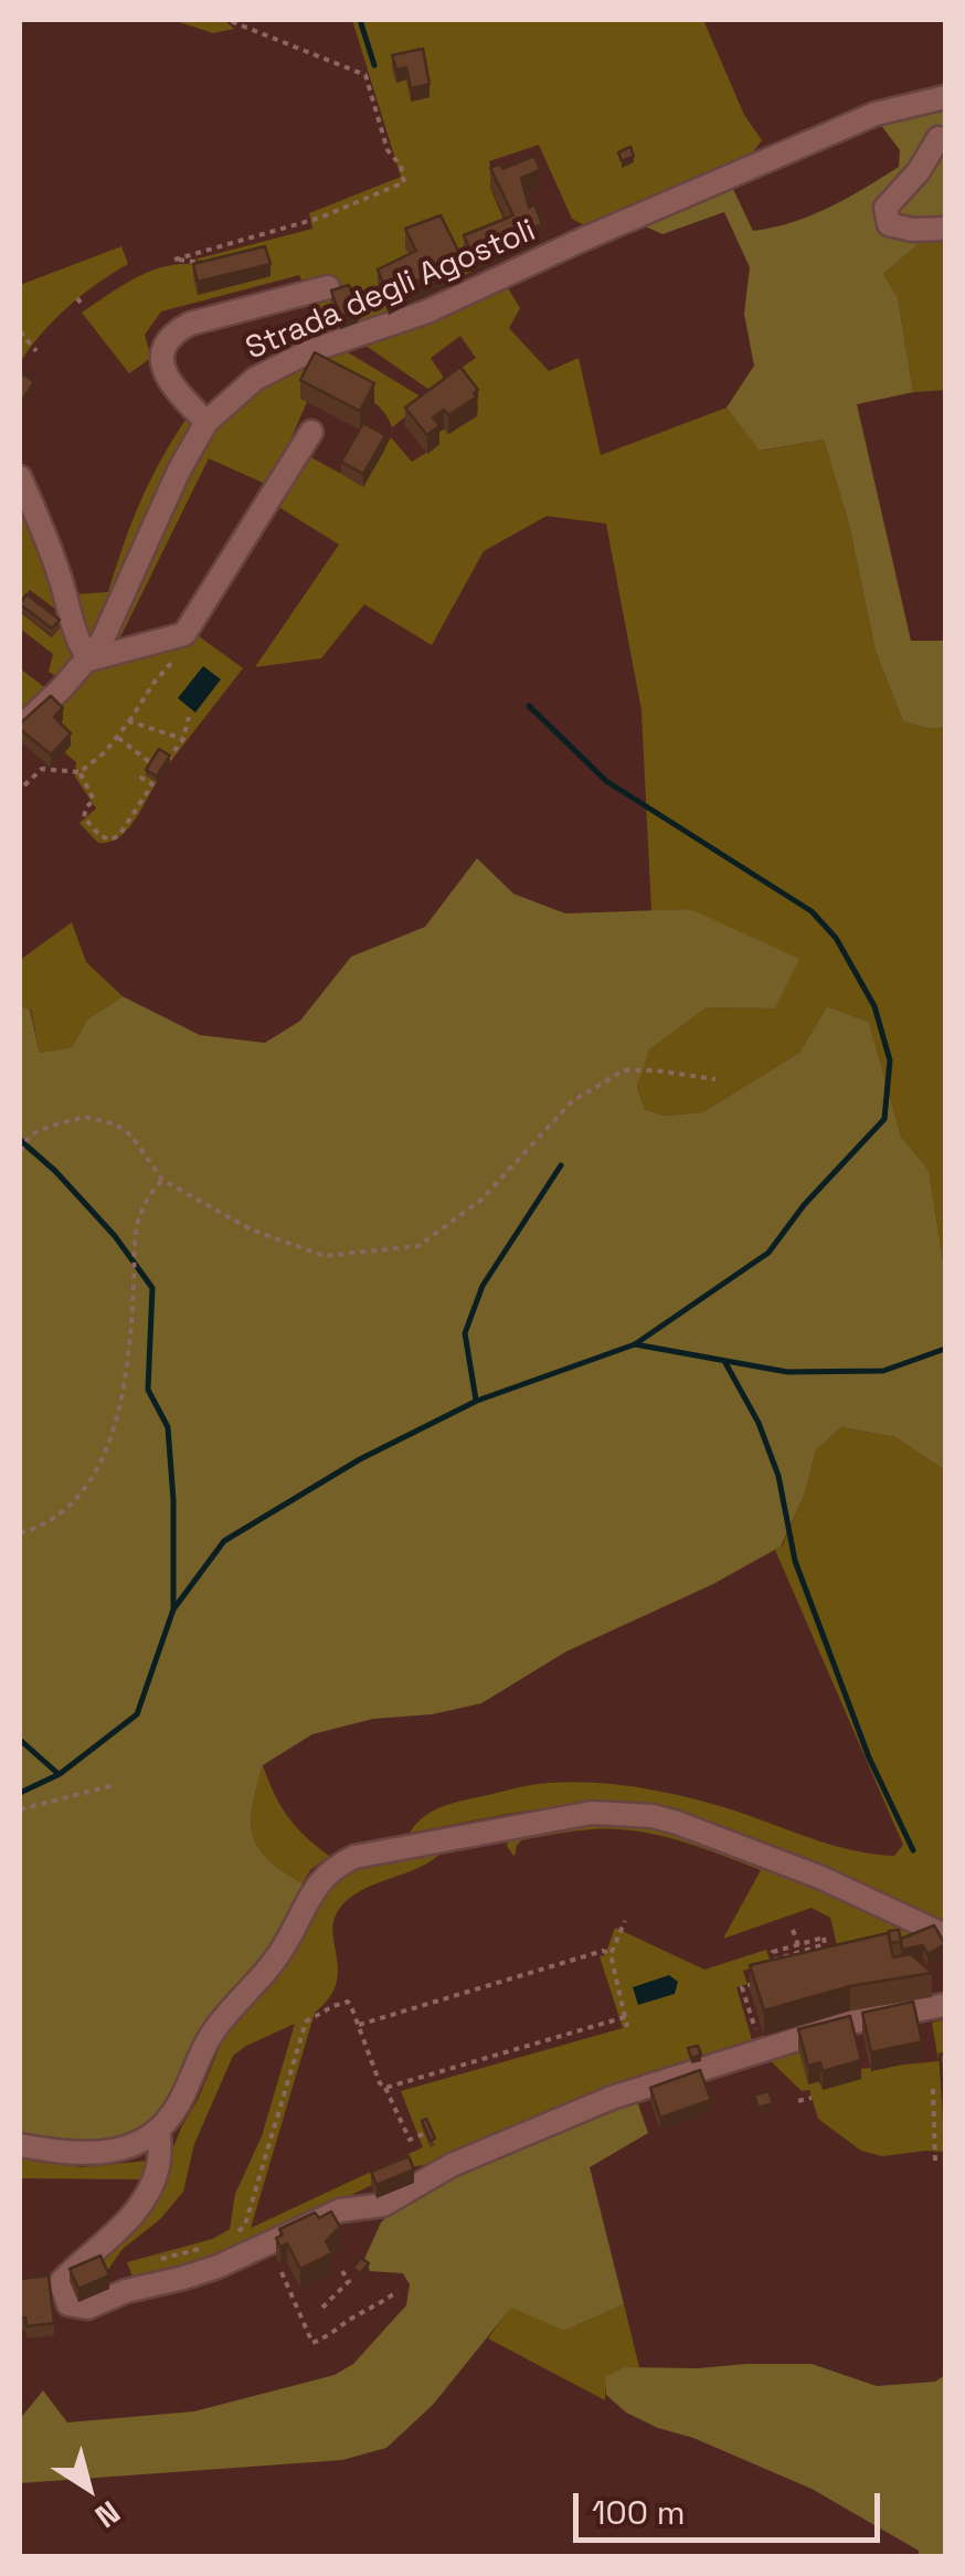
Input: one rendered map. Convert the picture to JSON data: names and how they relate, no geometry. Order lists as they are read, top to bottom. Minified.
{"streets":{"street":["Strada degli Agostoli"]},"scale_bar":"100 m","north":"bottom right"}
